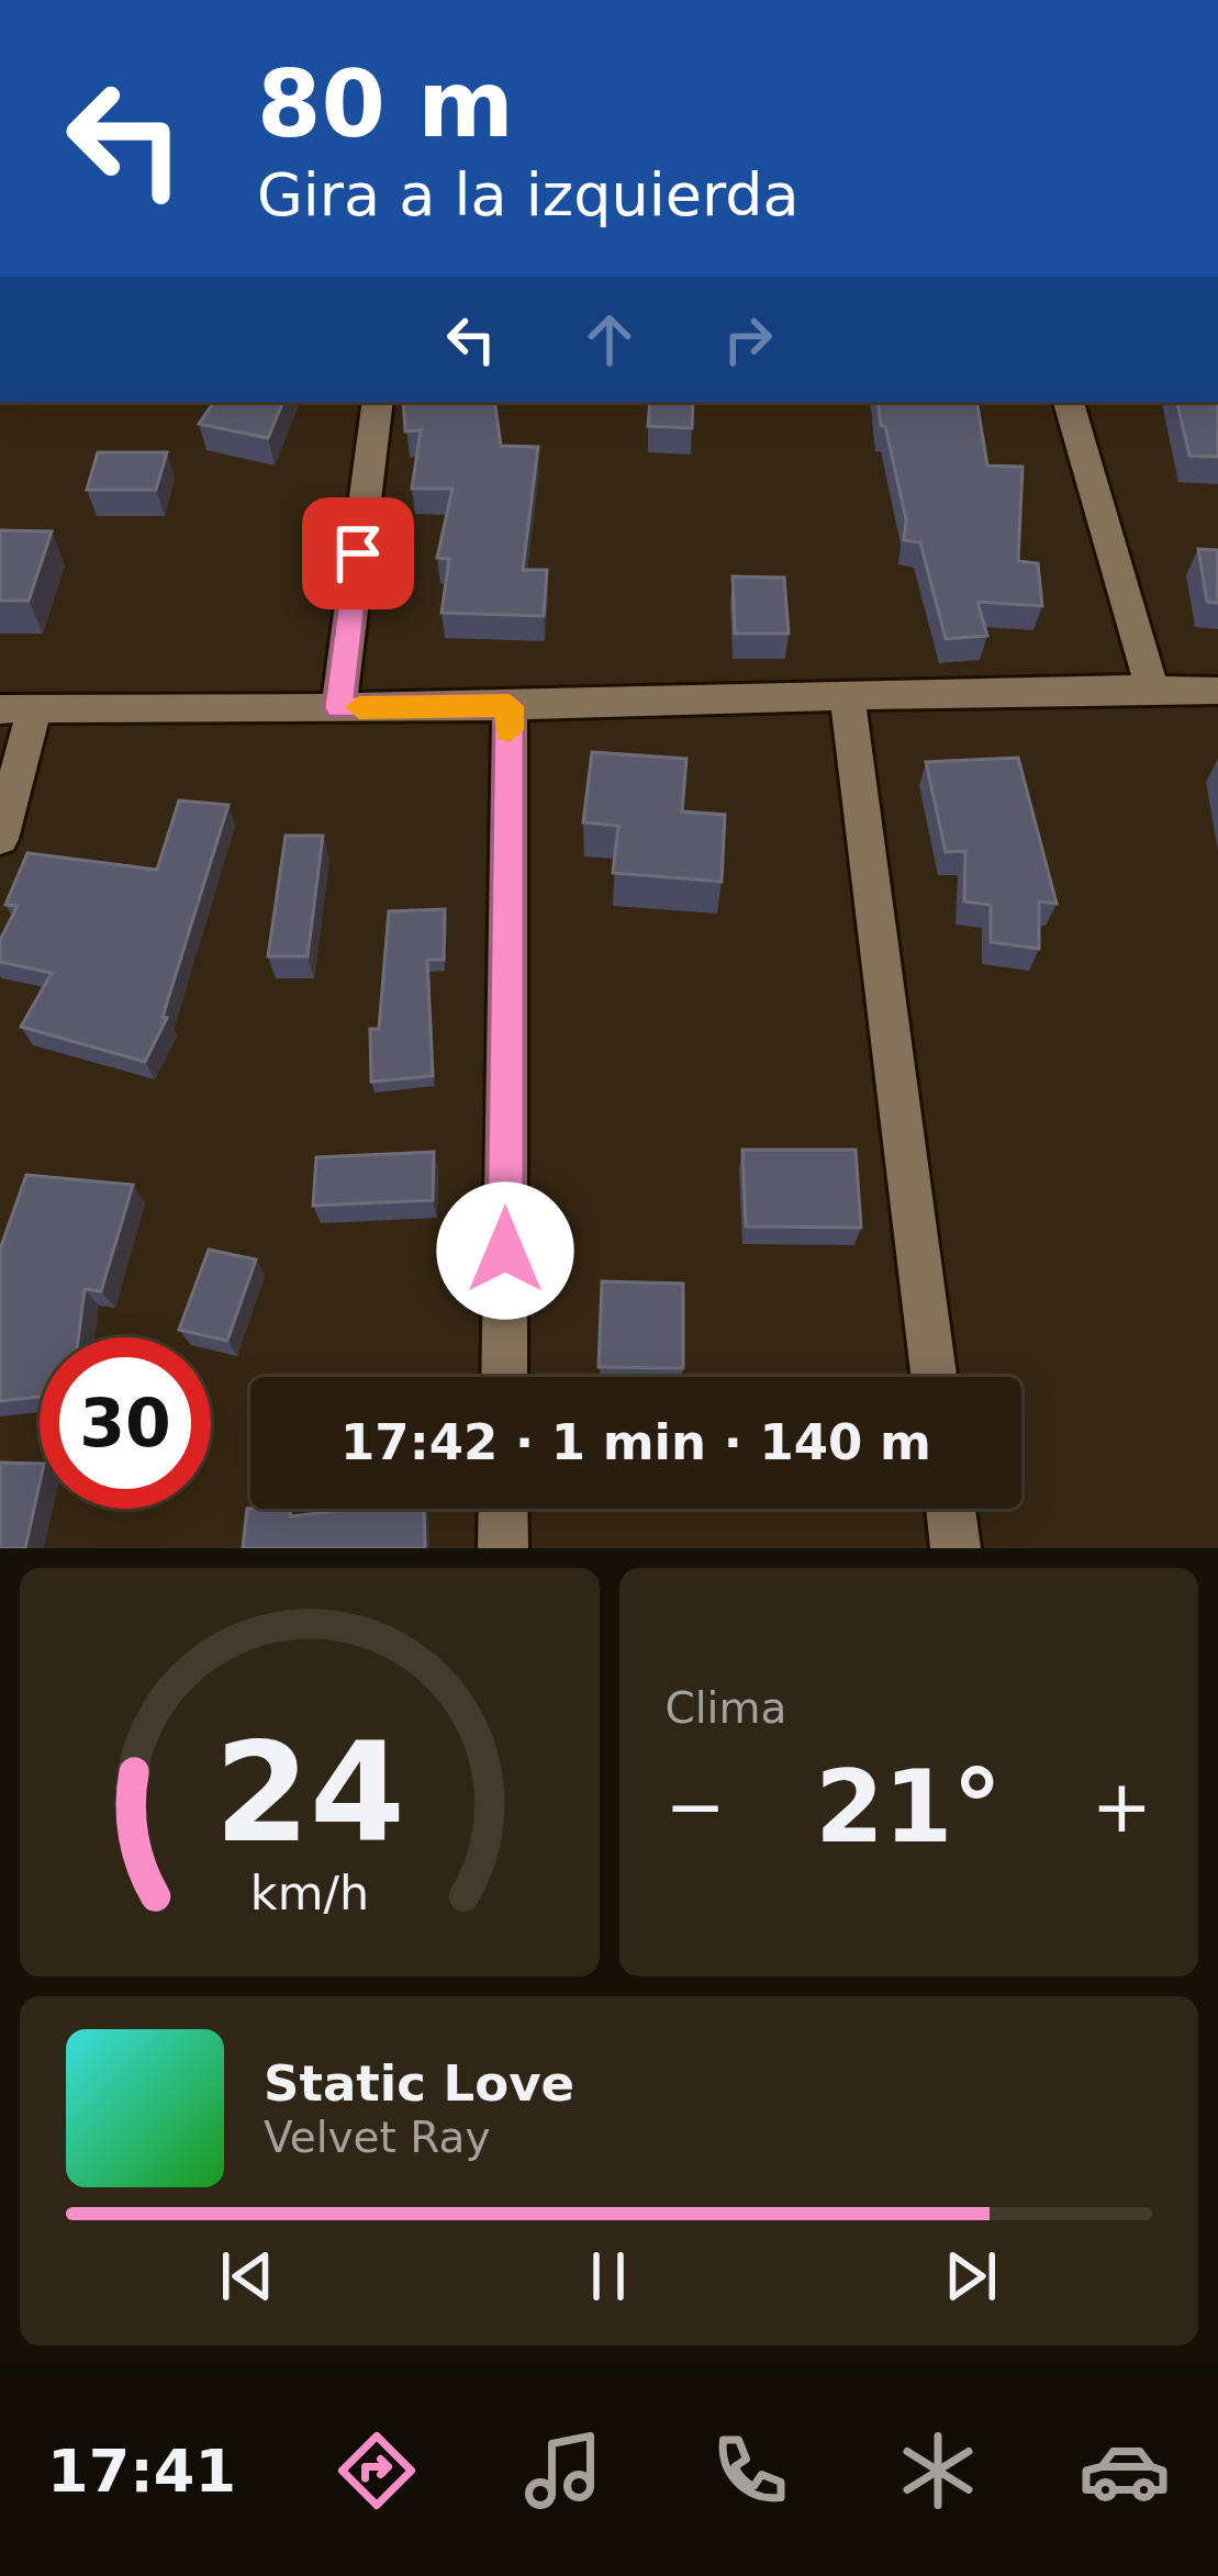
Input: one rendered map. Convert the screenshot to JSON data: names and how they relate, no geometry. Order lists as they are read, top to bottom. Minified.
{"page":{"turn":["80 m","Gira a la izquierda"],"limit":"30","trip":"17:42 · 1 min · 140 m","tile":"Clima","heat":["−","21°","+"],"song":["Static Love","Velvet Ray"],"tabs":"17:41","gauge":["24","km/h"]}}
